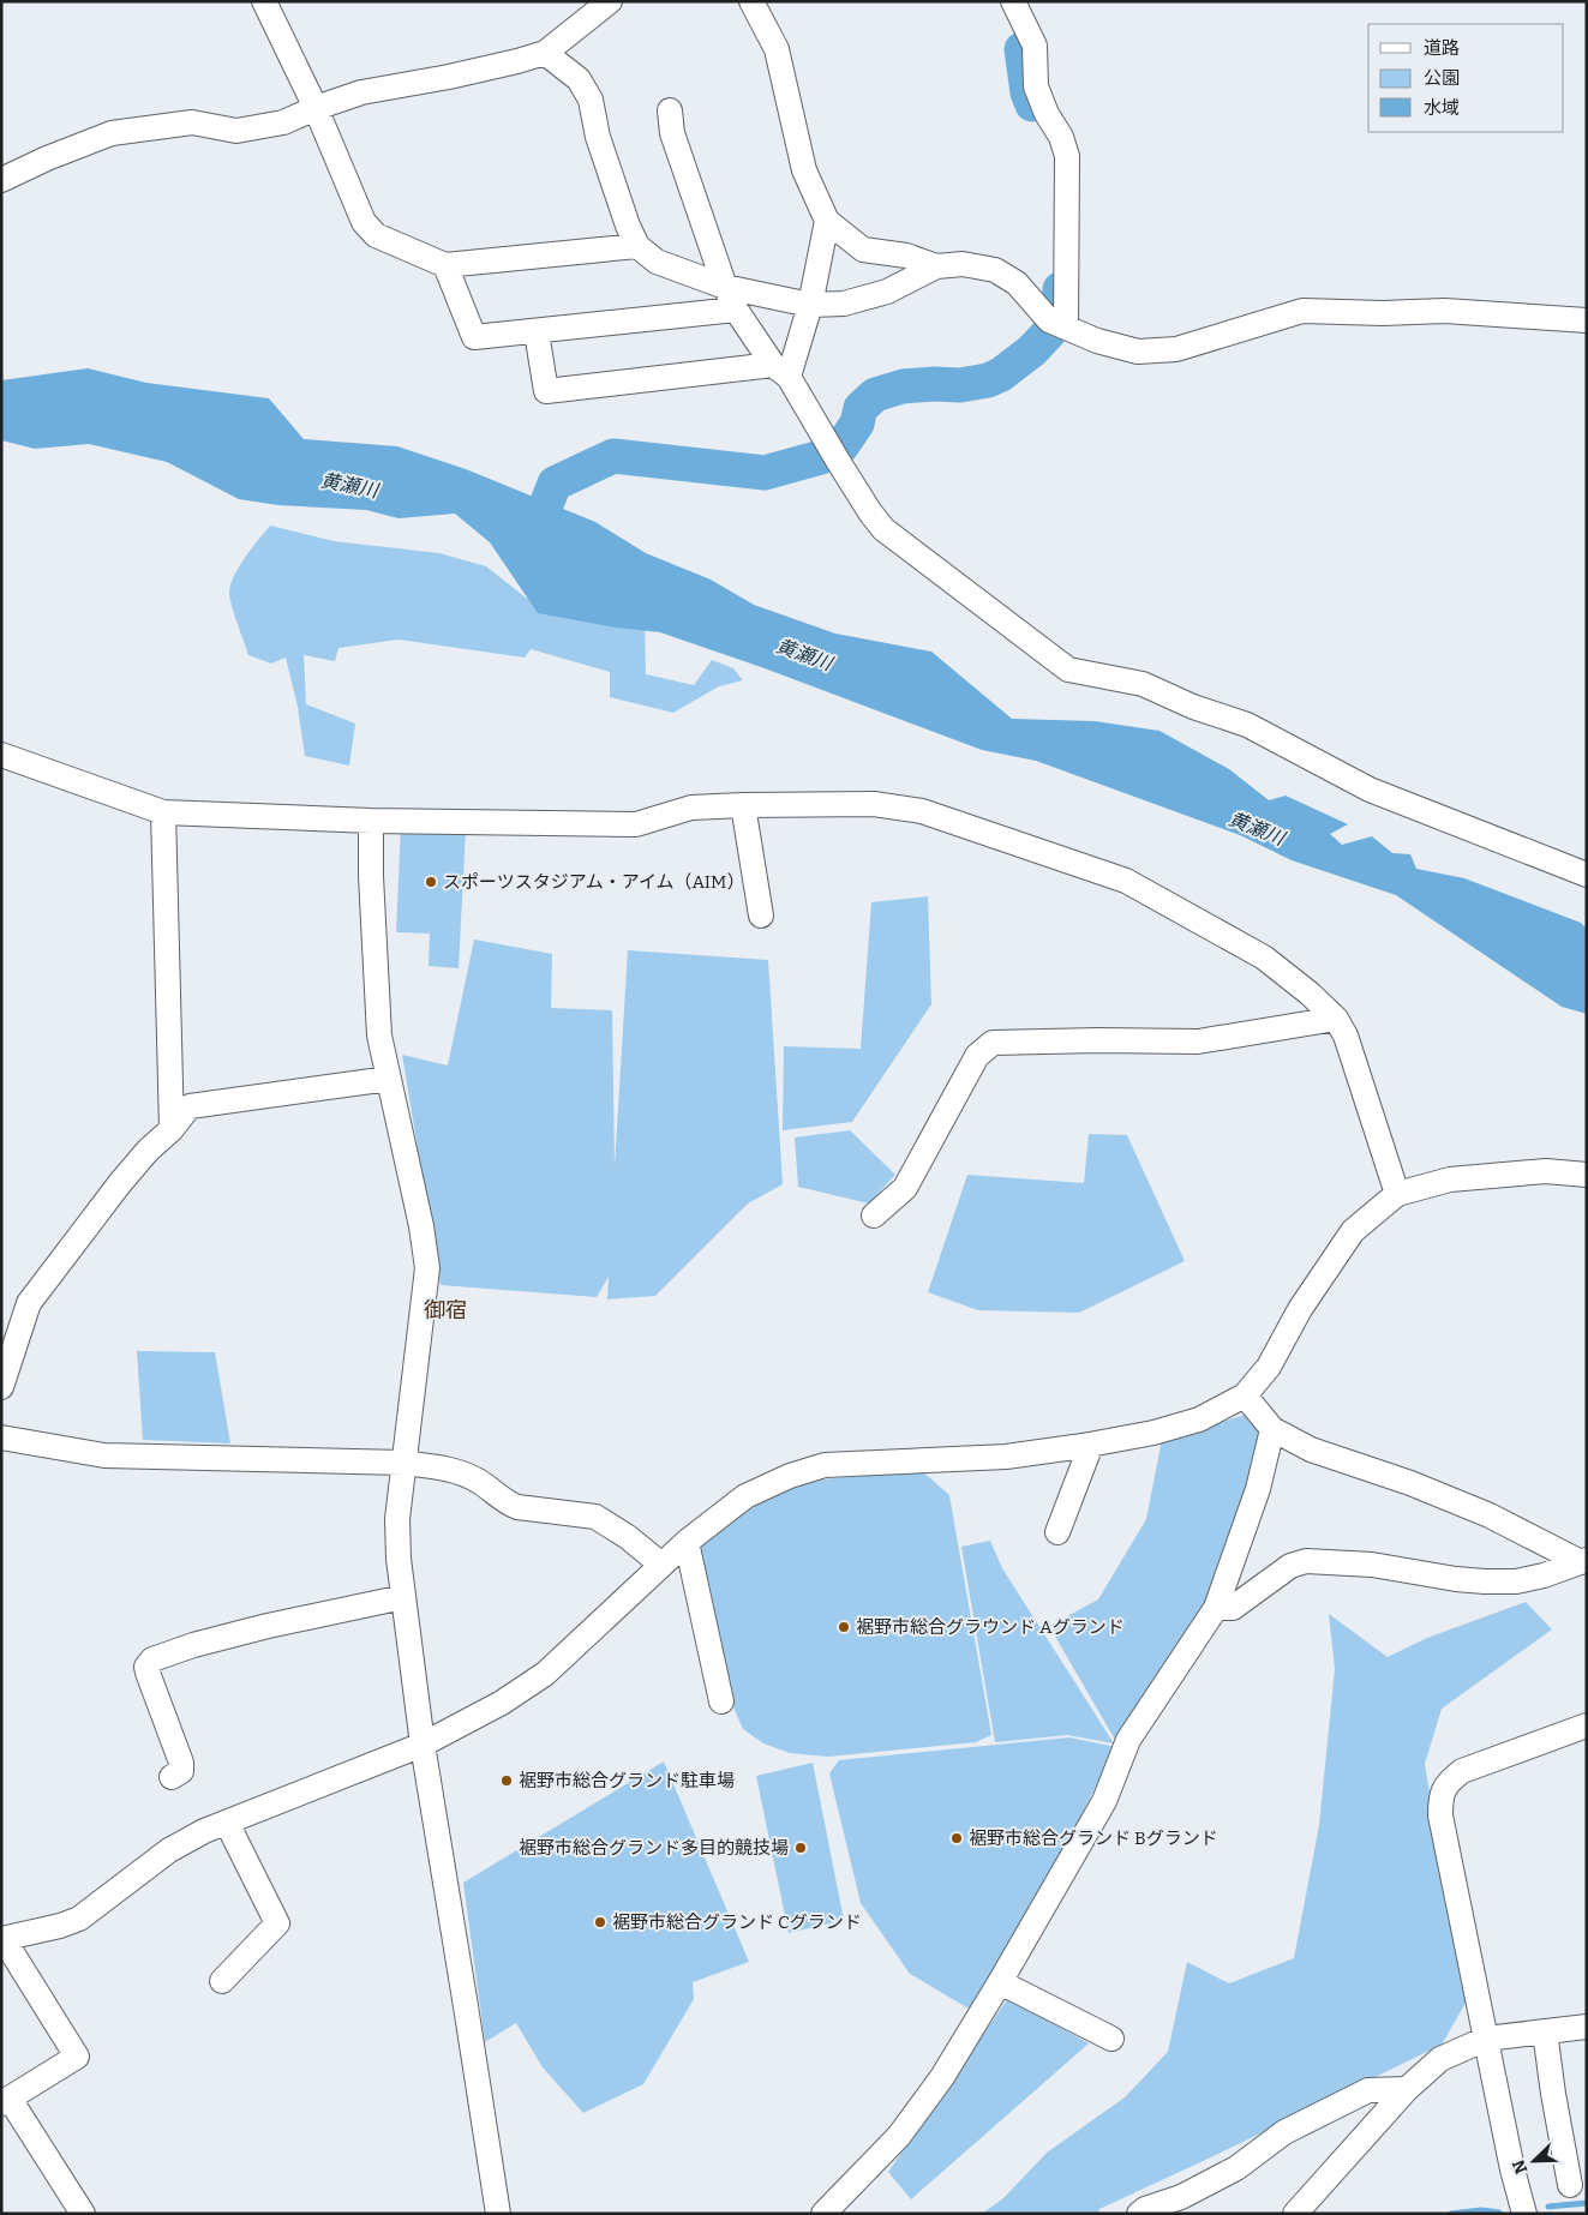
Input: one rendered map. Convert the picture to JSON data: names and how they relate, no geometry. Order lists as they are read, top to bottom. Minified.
{"districts":["御宿"],"water":["黄瀬川"],"places":["スポーツスタジアム・アイム（AIM）","裾野市総合グラウンド Aグランド","裾野市総合グランド駐車場","裾野市総合グランド Bグランド","裾野市総合グランド多目的競技場","裾野市総合グランド Cグランド"],"legend":["道路","公園","水域"],"north":"bottom left"}
